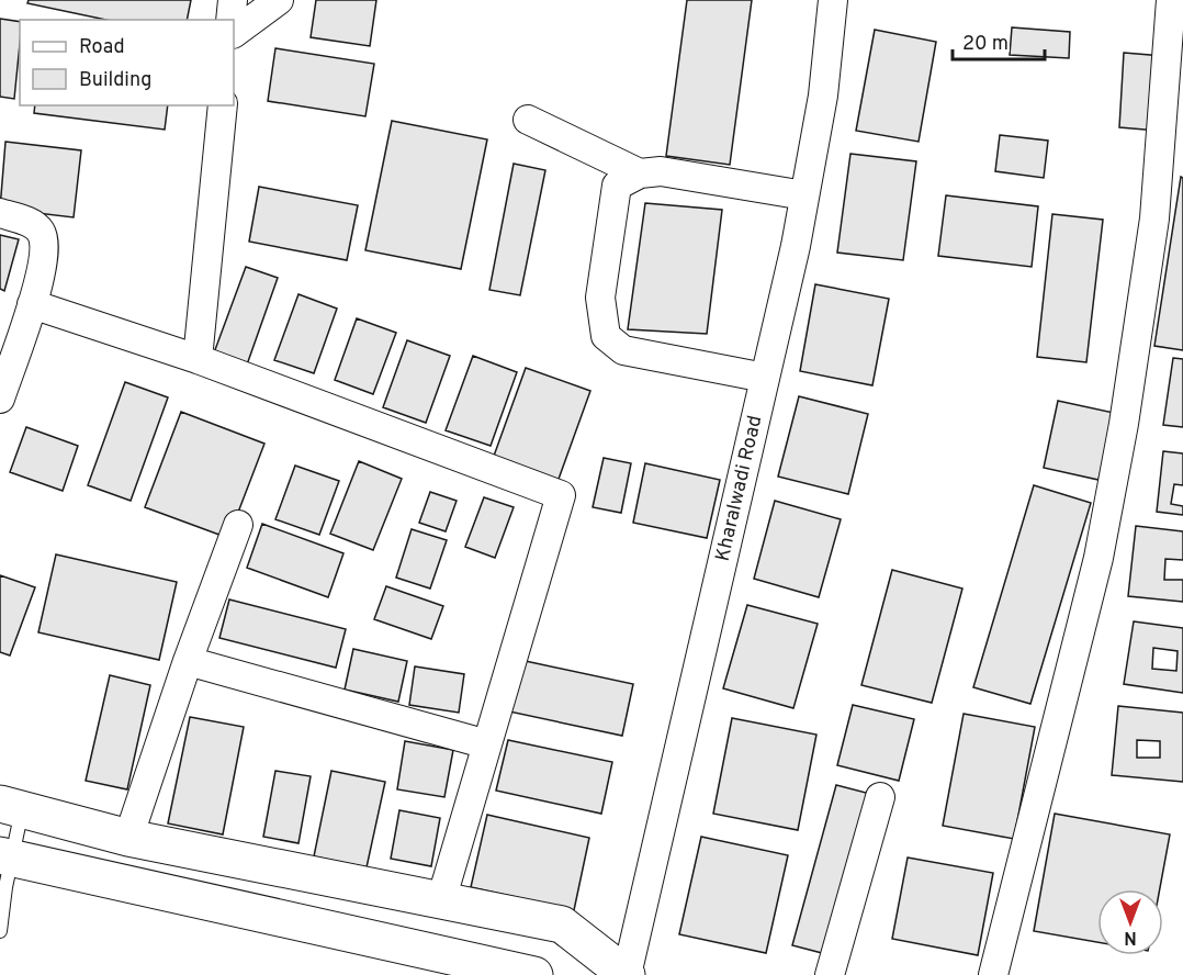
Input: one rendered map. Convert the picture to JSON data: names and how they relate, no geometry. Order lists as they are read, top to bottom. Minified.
{"streets":{"street":["Kharalwadi Road"]},"legend":["Road","Building"],"scale_bar":"20 m","north":"bottom"}
